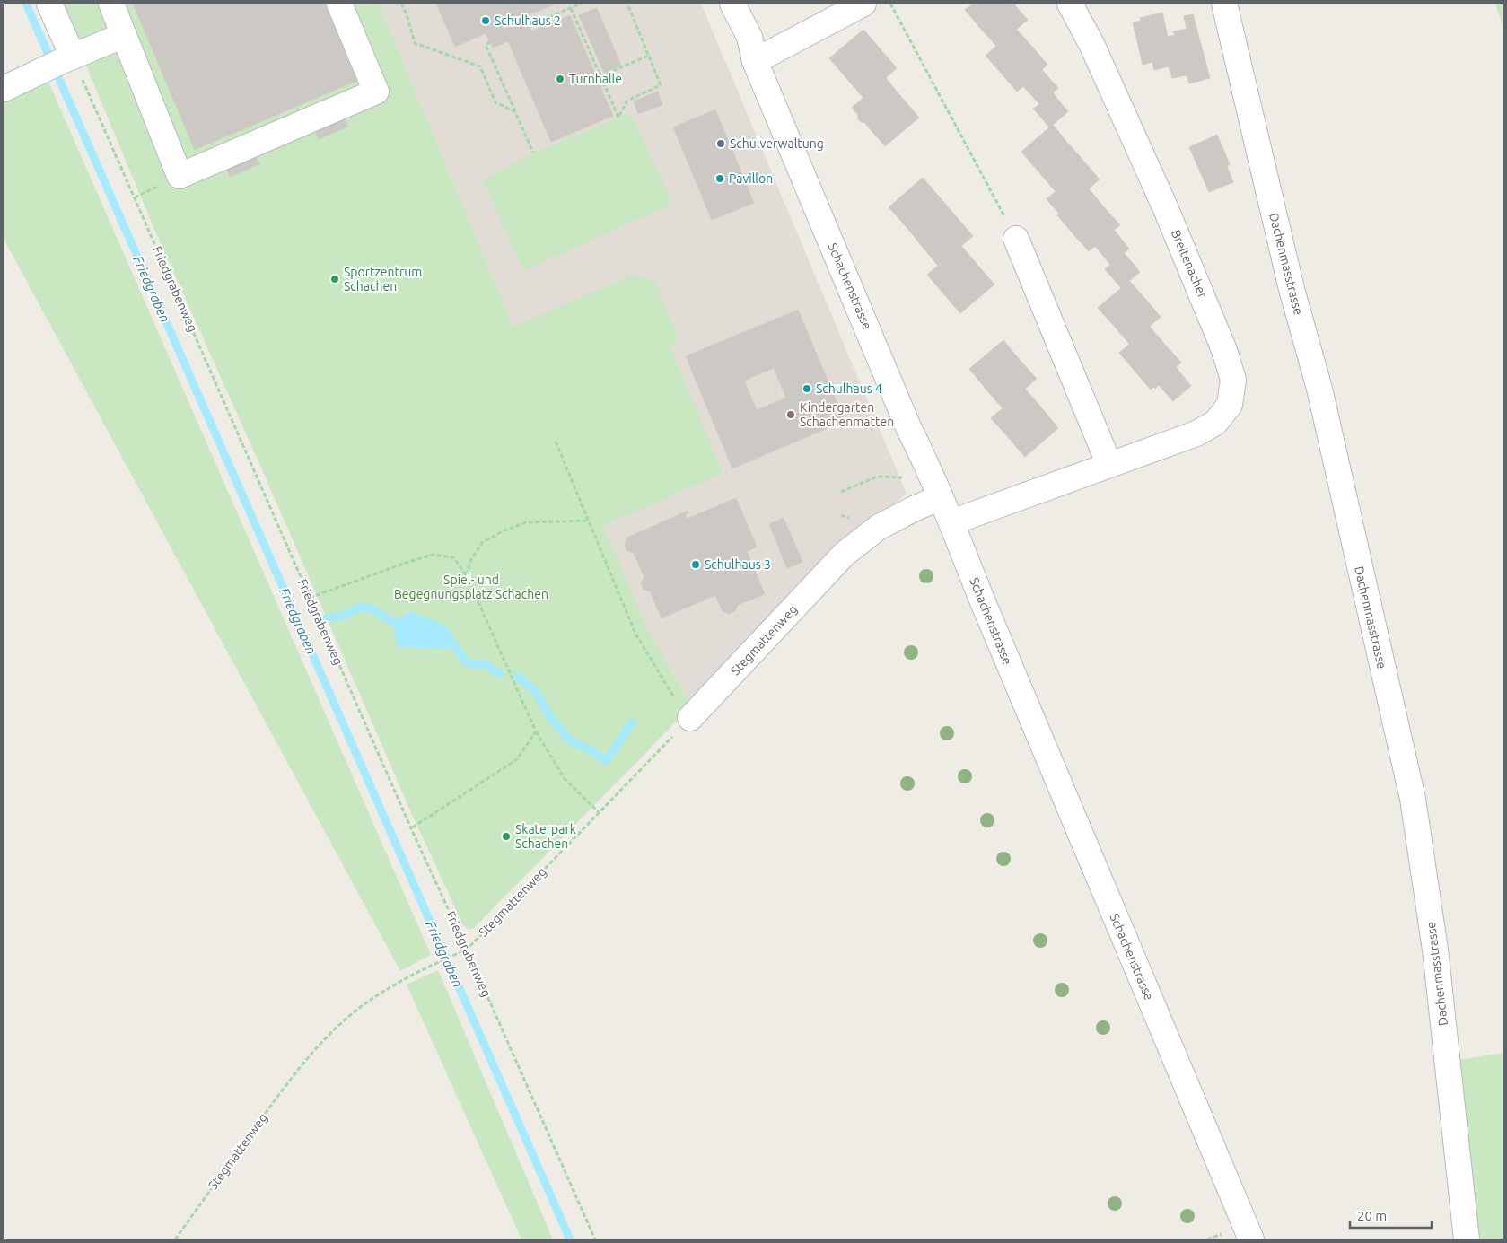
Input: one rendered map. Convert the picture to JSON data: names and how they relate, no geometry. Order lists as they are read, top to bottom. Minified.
{"streets":{"street":["Breitenacher","Dachenmasstrasse","Schachenstrasse","Stegmattenweg"],"path":["Friedgrabenweg"]},"crossings":[["Breitenacher","Schachenstrasse"],["Schachenstrasse","Stegmattenweg"],["Friedgrabenweg","Stegmattenweg"]],"water":["Friedgraben"],"parks":["Spiel- und Begegnungsplatz Schachen"],"places":["Schulhaus 2","Turnhalle","Schulverwaltung","Pavillon","Sportzentrum Schachen","Schulhaus 4","Kindergarten Schachenmatten","Schulhaus 3","Skaterpark Schachen"],"scale_bar":"20 m"}
